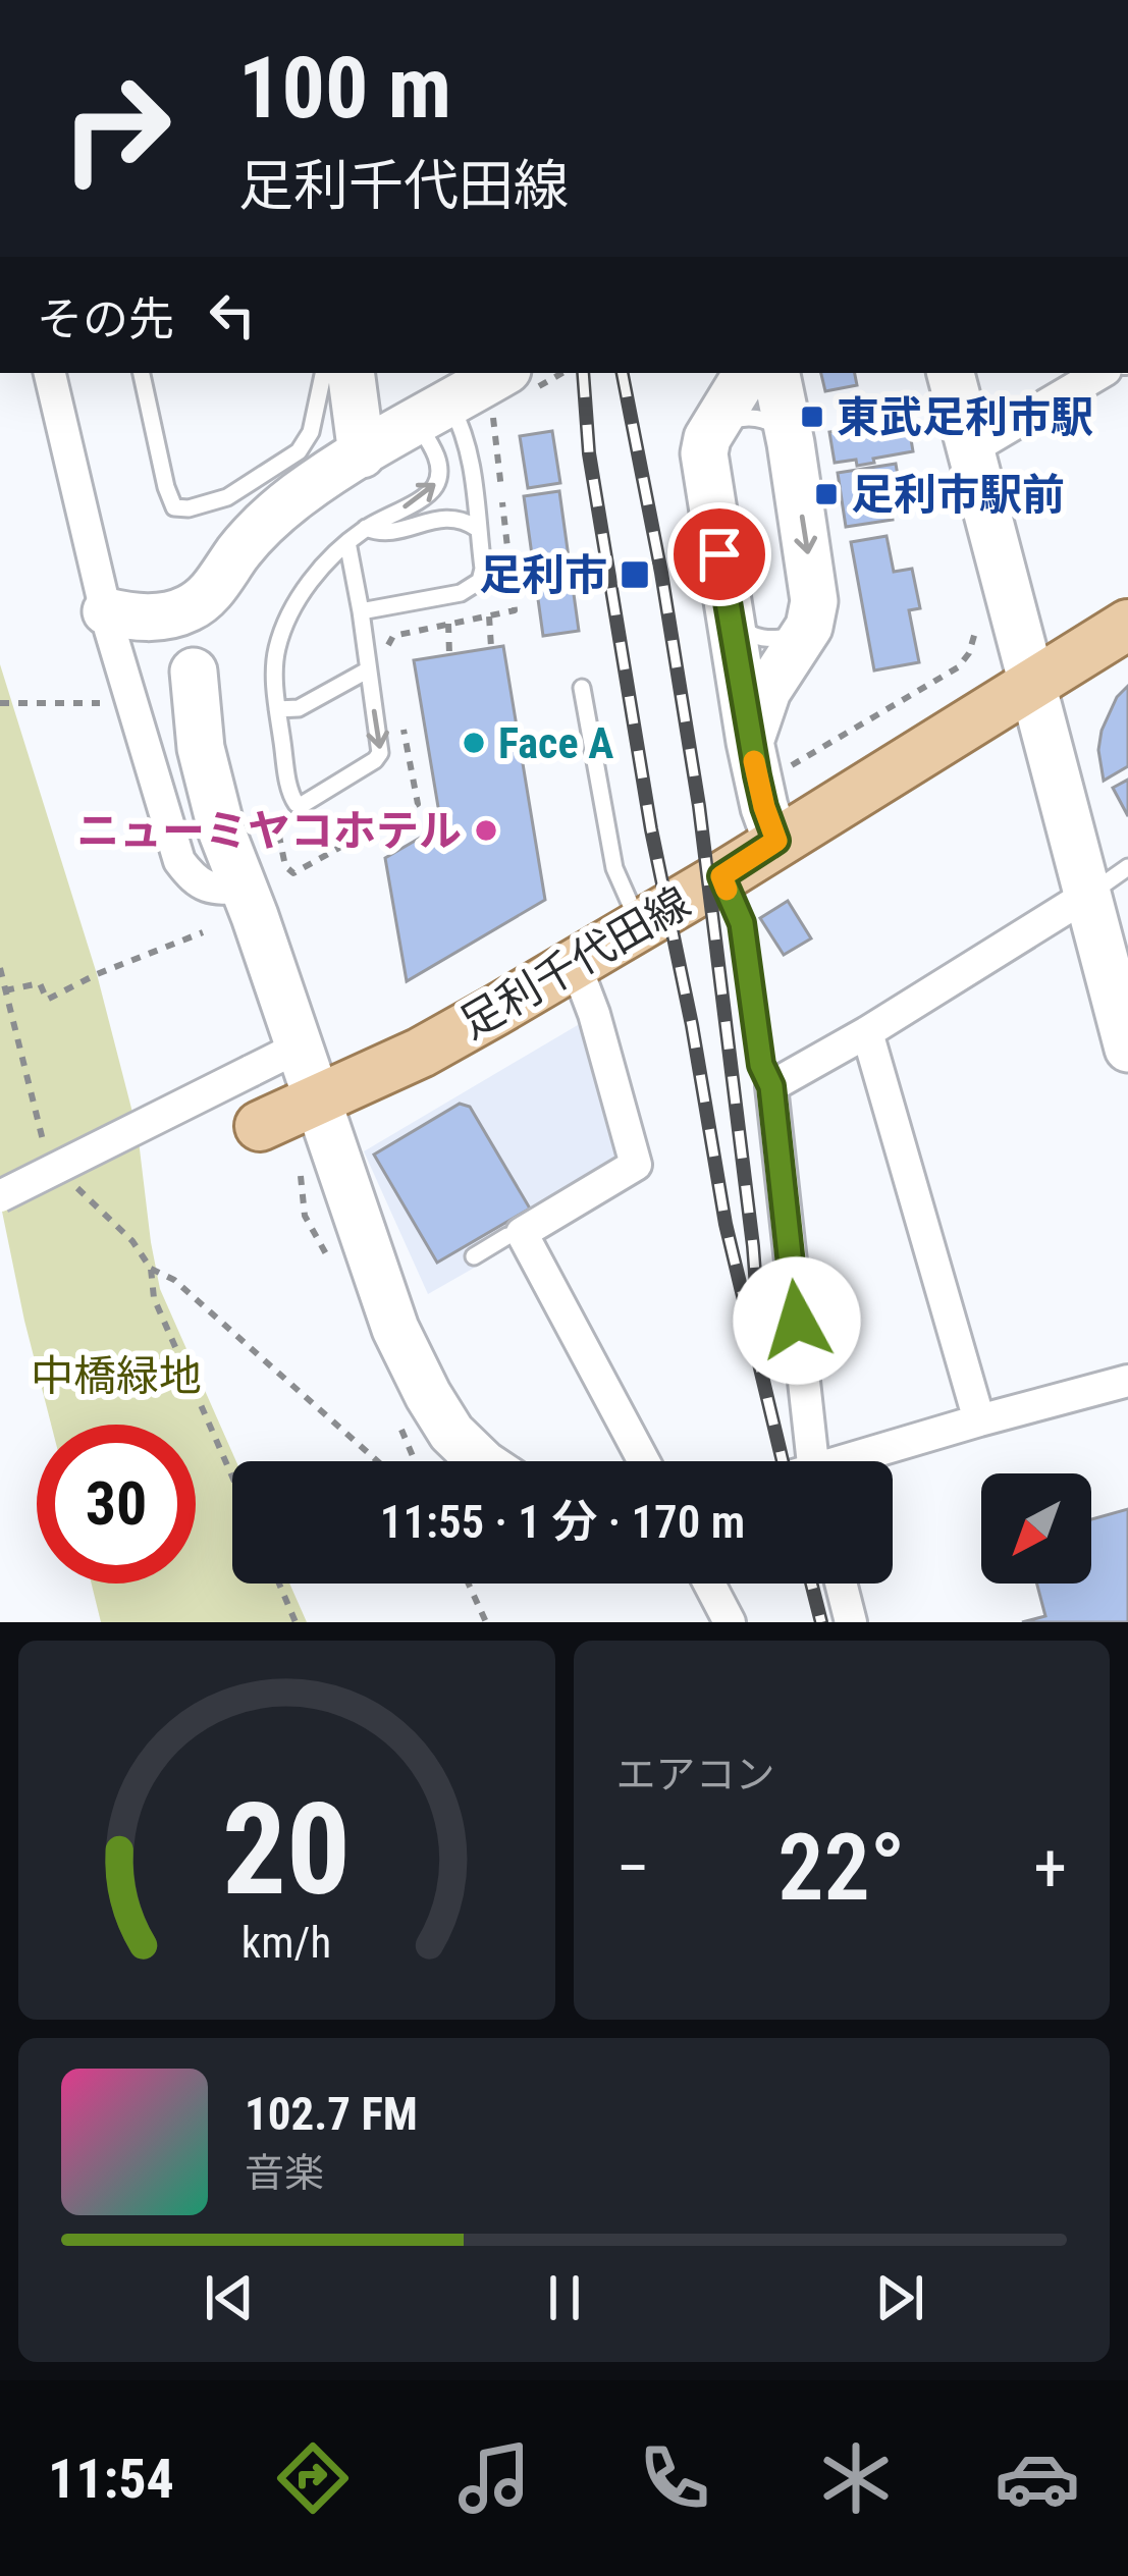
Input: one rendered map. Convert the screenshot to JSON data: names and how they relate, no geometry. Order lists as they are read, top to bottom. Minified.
{"streets":{"main road":["足利千代田線"]},"parks":["中橋緑地"],"places":{"transit":["東武足利市駅","足利市駅前","足利市"],"other":["Face A","ニューミヤコホテル"]},"north":"bottom left","page":{"turn":["100 m","足利千代田線"],"then":"その先","limit":"30","trip":"11:55 · 1 分 · 170 m","tile":"エアコン","heat":["−","22°","+"],"song":["102.7 FM","音楽"],"tabs":"11:54","gauge":["20","km/h"]}}
